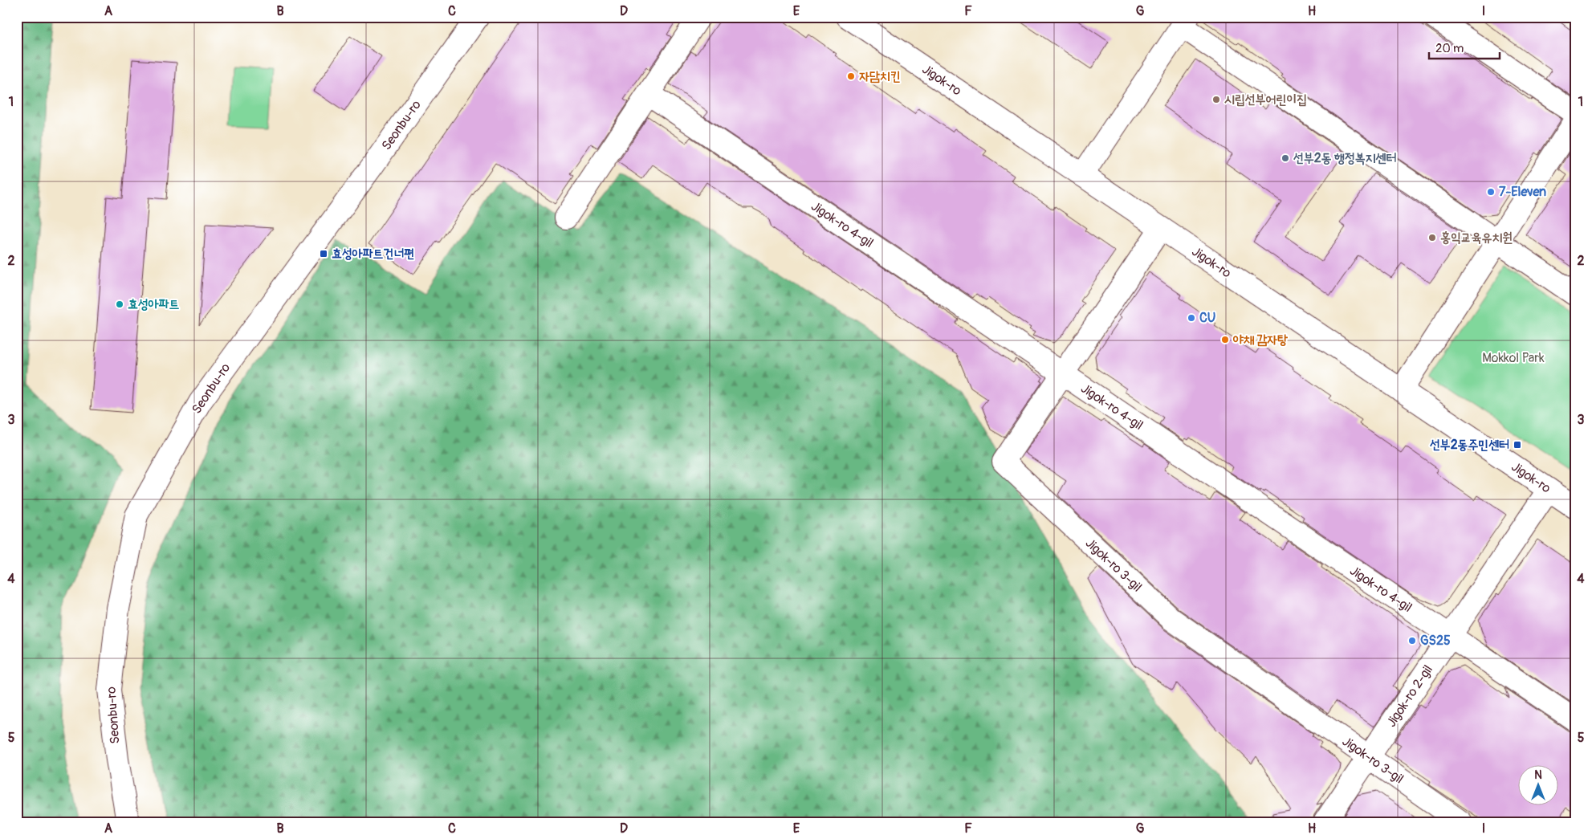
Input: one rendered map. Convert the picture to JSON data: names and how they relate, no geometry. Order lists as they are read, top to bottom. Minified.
{"streets":{"street":["Jigok-ro","Seonbu-ro","Jigok-ro 4-gil","Jigok-ro 3-gil","Jigok-ro 2-gil"]},"crossings":[["Jigok-ro","Jigok-ro 3-gil"],["Jigok-ro","Jigok-ro 2-gil"],["Jigok-ro 4-gil","Jigok-ro 3-gil"],["Jigok-ro 4-gil","Jigok-ro 2-gil"],["Jigok-ro 3-gil","Jigok-ro 2-gil"]],"parks":["Mokkol Park"],"places":{"other":["자담치킨","시립선부어린이집","선부2동 행정복지센터","7-Eleven","홍익교육유치원","효성아파트","CU","야채 감자탕","GS25"],"transit":["효성아파트건너편","선부2동주민센터"]},"scale_bar":"20 m","north":"top","grid":{"columns":["A","B","C","D","E","F","G","H","I"],"rows":["1","2","3","4","5"]}}
